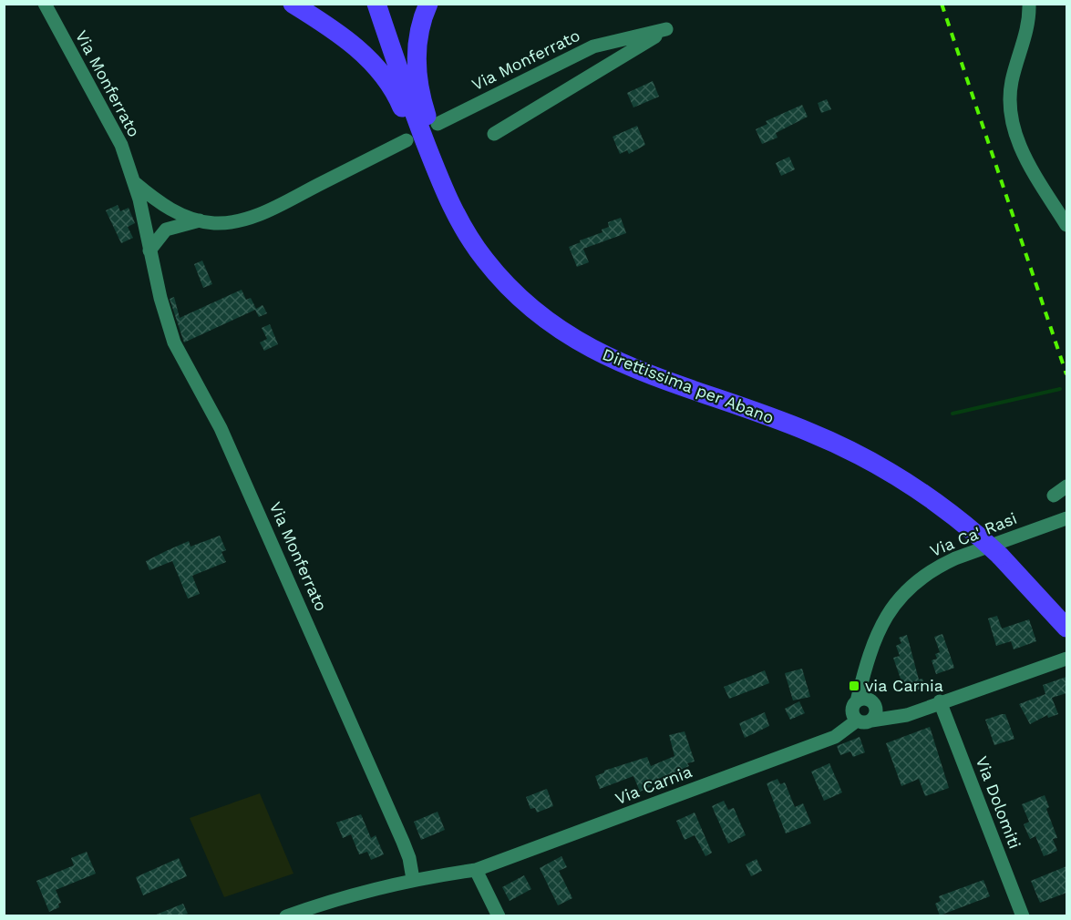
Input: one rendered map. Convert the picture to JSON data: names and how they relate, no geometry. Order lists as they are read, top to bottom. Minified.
{"streets":{"highway":["Direttissima per Abano"],"street":["Via Monferrato","Via Ca' Rasi","Via Carnia","Via Dolomiti"]},"crossings":[["Via Monferrato","Via Carnia"],["Via Ca' Rasi","Via Carnia"]],"places":{"transit":["via Carnia"]}}
